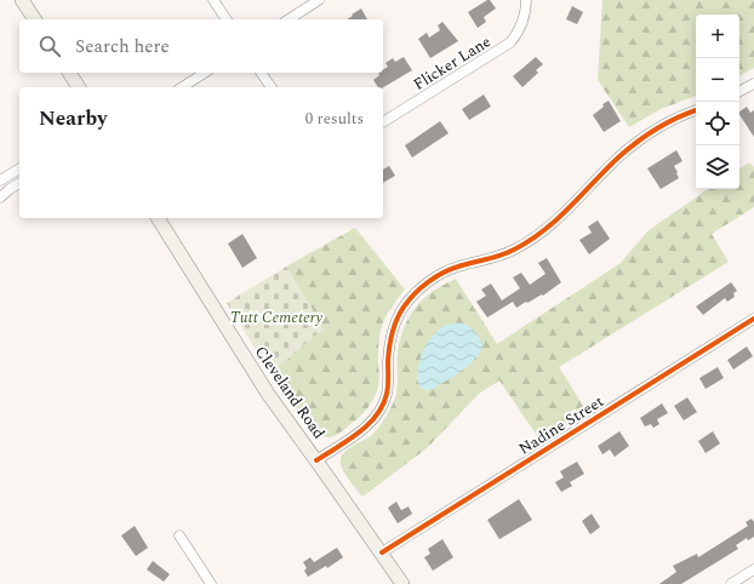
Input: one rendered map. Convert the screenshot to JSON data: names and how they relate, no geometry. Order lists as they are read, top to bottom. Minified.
{"streets":{"main road":["Cleveland Road"],"street":["Flicker Lane","Nadine Street"]},"crossings":[["Cleveland Road","Nadine Street"]],"parks":["Tutt Cemetery"],"page":{"map_buttons":["+","−"],"search":"Search here","heading":["Nearby","0 results"]}}
